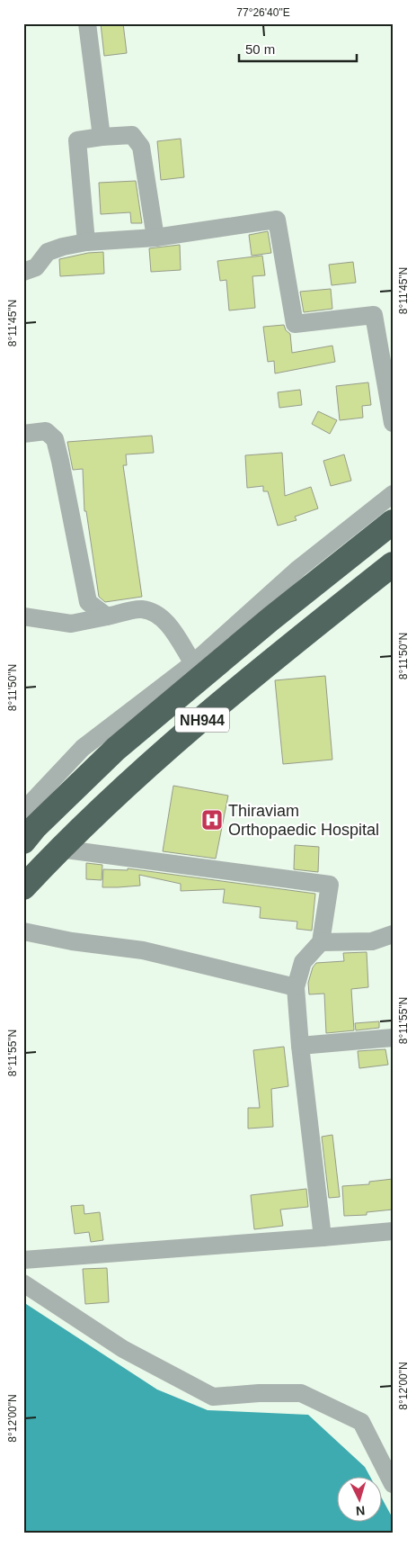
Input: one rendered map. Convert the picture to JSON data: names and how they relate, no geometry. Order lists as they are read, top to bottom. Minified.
{"streets":{"highway":["NH944"]},"places":{"hospital":["Thiraviam Orthopaedic Hospital"]},"scale_bar":"50 m","north":"bottom","coordinates":["77°26'40\"E","8°11'45\"N","8°11'50\"N","8°11'55\"N","8°12'00\"N"]}
